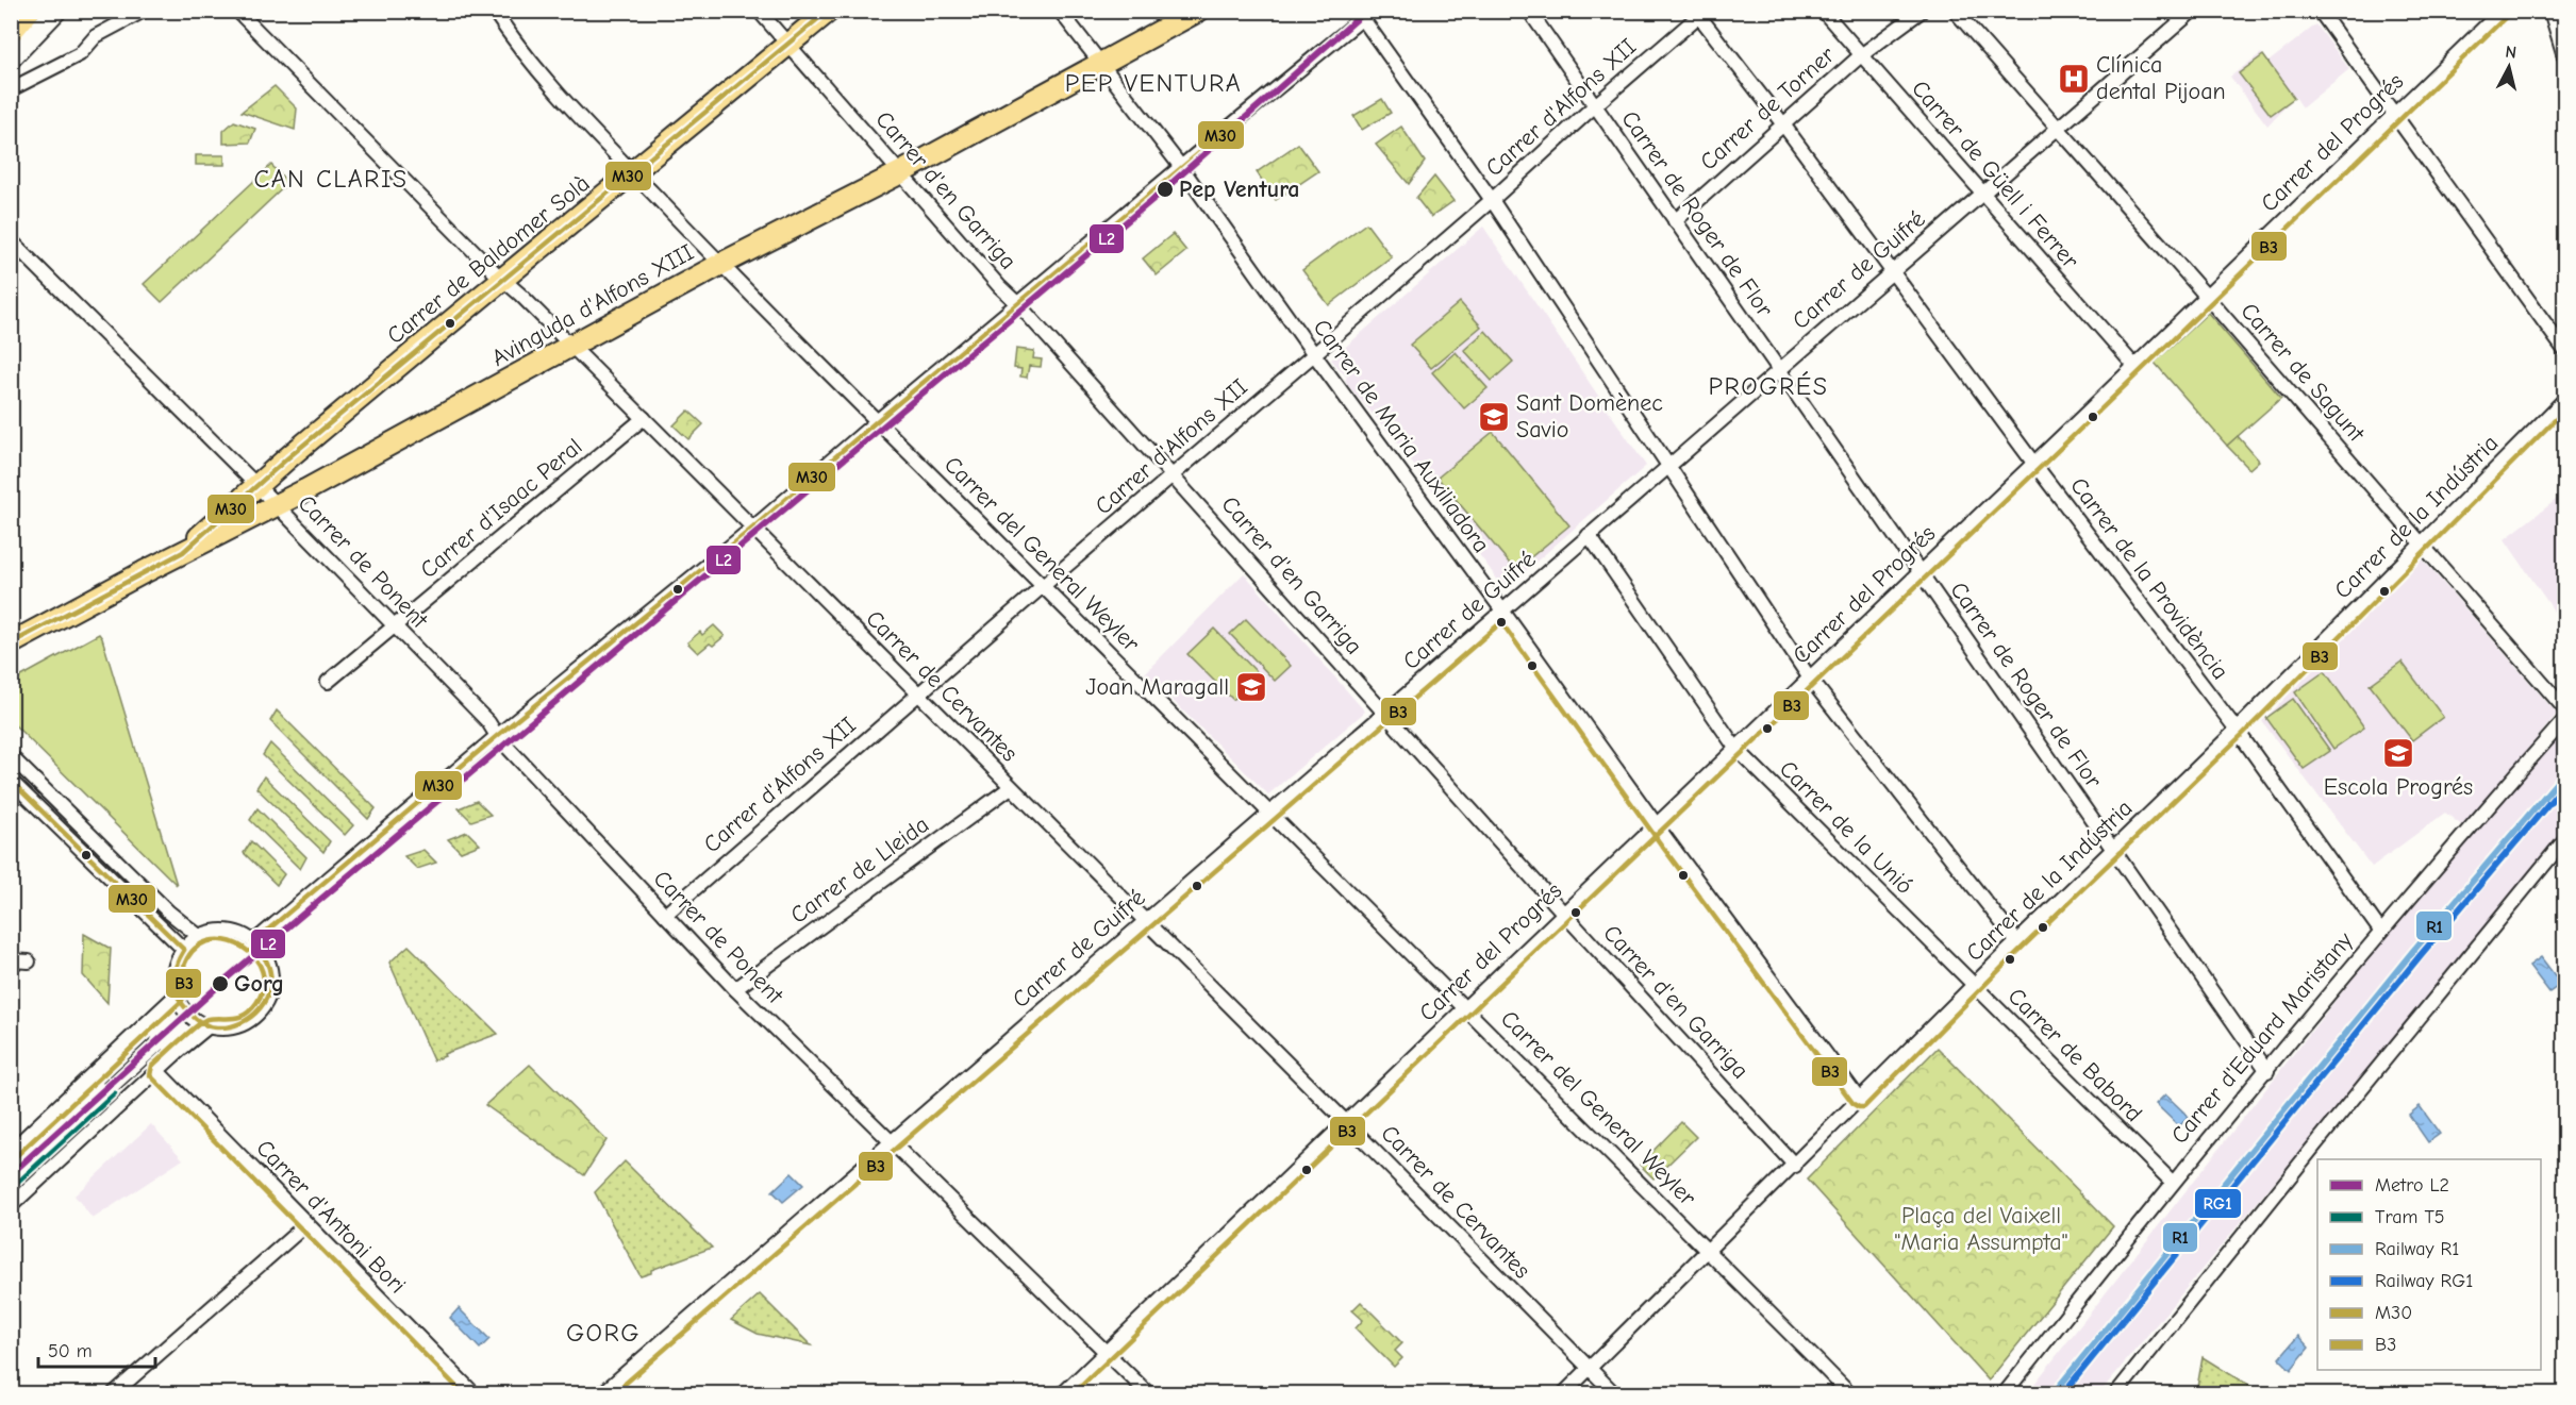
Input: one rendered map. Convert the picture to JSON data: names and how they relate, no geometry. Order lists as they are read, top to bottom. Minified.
{"streets":{"main road":["Carrer de Baldomer Solà","Avinguda d'Alfons XIII"],"street":["Carrer d'Alfons XII","Carrer de Torner","Carrer del Progrés","Carrer de Güell i Ferrer","Carrer d'en Garriga","Carrer de Roger de Flor","Carrer de Guifré","Carrer de Sagunt","Carrer de Maria Auxiliadora","Carrer d'Isaac Peral","Carrer de la Indústria","Carrer del General Weyler","Carrer de Ponent","Carrer de la Providència","Carrer de Cervantes","Carrer de la Unió","Carrer de Lleida","Carrer d'Eduard Maristany","Carrer de Babord","Carrer d'Antoni Bori"]},"crossings":[["Carrer d'Alfons XII","Carrer d'en Garriga"],["Carrer d'Alfons XII","Carrer de Roger de Flor"],["Carrer d'Alfons XII","Carrer de Maria Auxiliadora"],["Carrer d'Alfons XII","Carrer del General Weyler"],["Carrer d'Alfons XII","Carrer de Ponent"],["Carrer d'Alfons XII","Carrer de la Providència"],["Carrer d'Alfons XII","Carrer de Cervantes"],["Carrer de Torner","Carrer de Güell i Ferrer"],["Carrer de Torner","Carrer de Roger de Flor"],["Carrer de Torner","Carrer de la Providència"],["Carrer del Progrés","Carrer de Güell i Ferrer"],["Carrer del Progrés","Carrer d'en Garriga"],["Carrer del Progrés","Carrer de Roger de Flor"],["Carrer del Progrés","Carrer de Sagunt"],["Carrer del Progrés","Carrer de Maria Auxiliadora"],["Carrer del Progrés","Carrer del General Weyler"],["Carrer del Progrés","Carrer de Ponent"],["Carrer del Progrés","Carrer de la Providència"],["Carrer del Progrés","Carrer de Cervantes"],["Carrer del Progrés","Carrer de la Unió"],["Carrer de Güell i Ferrer","Carrer de Guifré"],["Carrer d'en Garriga","Carrer de Baldomer Solà"],["Carrer d'en Garriga","Carrer de Guifré"],["Carrer d'en Garriga","Avinguda d'Alfons XIII"],["Carrer d'en Garriga","Carrer de la Indústria"],["Carrer de Roger de Flor","Carrer de Guifré"],["Carrer de Roger de Flor","Carrer de la Indústria"],["Carrer de Roger de Flor","Carrer d'Eduard Maristany"],["Carrer de Baldomer Solà","Avinguda d'Alfons XIII"],["Carrer de Baldomer Solà","Carrer del General Weyler"],["Carrer de Baldomer Solà","Carrer de Ponent"],["Carrer de Baldomer Solà","Carrer de Cervantes"],["Carrer de Guifré","Carrer de Sagunt"],["Carrer de Guifré","Carrer de Maria Auxiliadora"],["Carrer de Guifré","Carrer del General Weyler"],["Carrer de Guifré","Carrer de Ponent"],["Carrer de Guifré","Carrer de la Providència"],["Carrer de Guifré","Carrer de Cervantes"],["Carrer de Guifré","Carrer de la Unió"],["Avinguda d'Alfons XIII","Carrer de Maria Auxiliadora"],["Avinguda d'Alfons XIII","Carrer del General Weyler"],["Avinguda d'Alfons XIII","Carrer de Ponent"],["Avinguda d'Alfons XIII","Carrer de Cervantes"],["Carrer de Sagunt","Carrer de la Indústria"],["Carrer de Maria Auxiliadora","Carrer de la Indústria"],["Carrer d'Isaac Peral","Carrer de Ponent"],["Carrer d'Isaac Peral","Carrer de Cervantes"],["Carrer de la Indústria","Carrer del General Weyler"],["Carrer de la Indústria","Carrer de la Providència"],["Carrer de la Indústria","Carrer de Cervantes"],["Carrer de la Indústria","Carrer de la Unió"],["Carrer de la Indústria","Carrer de Babord"],["Carrer de Ponent","Carrer de Lleida"],["Carrer de la Providència","Carrer d'Eduard Maristany"],["Carrer de Cervantes","Carrer de Lleida"],["Carrer de la Unió","Carrer de Babord"],["Carrer d'Eduard Maristany","Carrer de Babord"]],"districts":["PEP VENTURA","CAN CLARIS","PROGRÉS","GORG"],"parks":["Plaça del Vaixell \"Maria Assumpta\""],"places":{"hospital":["Clínica dental Pijoan"],"other":["Pep Ventura","Gorg"],"school or university":["Sant Domènec Savio","Joan Maragall","Escola Progrés"]},"lines":["metro line L2","transit line M30","transit line B3","rail line R1","rail line RG1","tram line T5"],"legend":["Metro L2","Tram T5","Railway R1","Railway RG1","M30","B3"],"scale_bar":"50 m","north":"top"}
